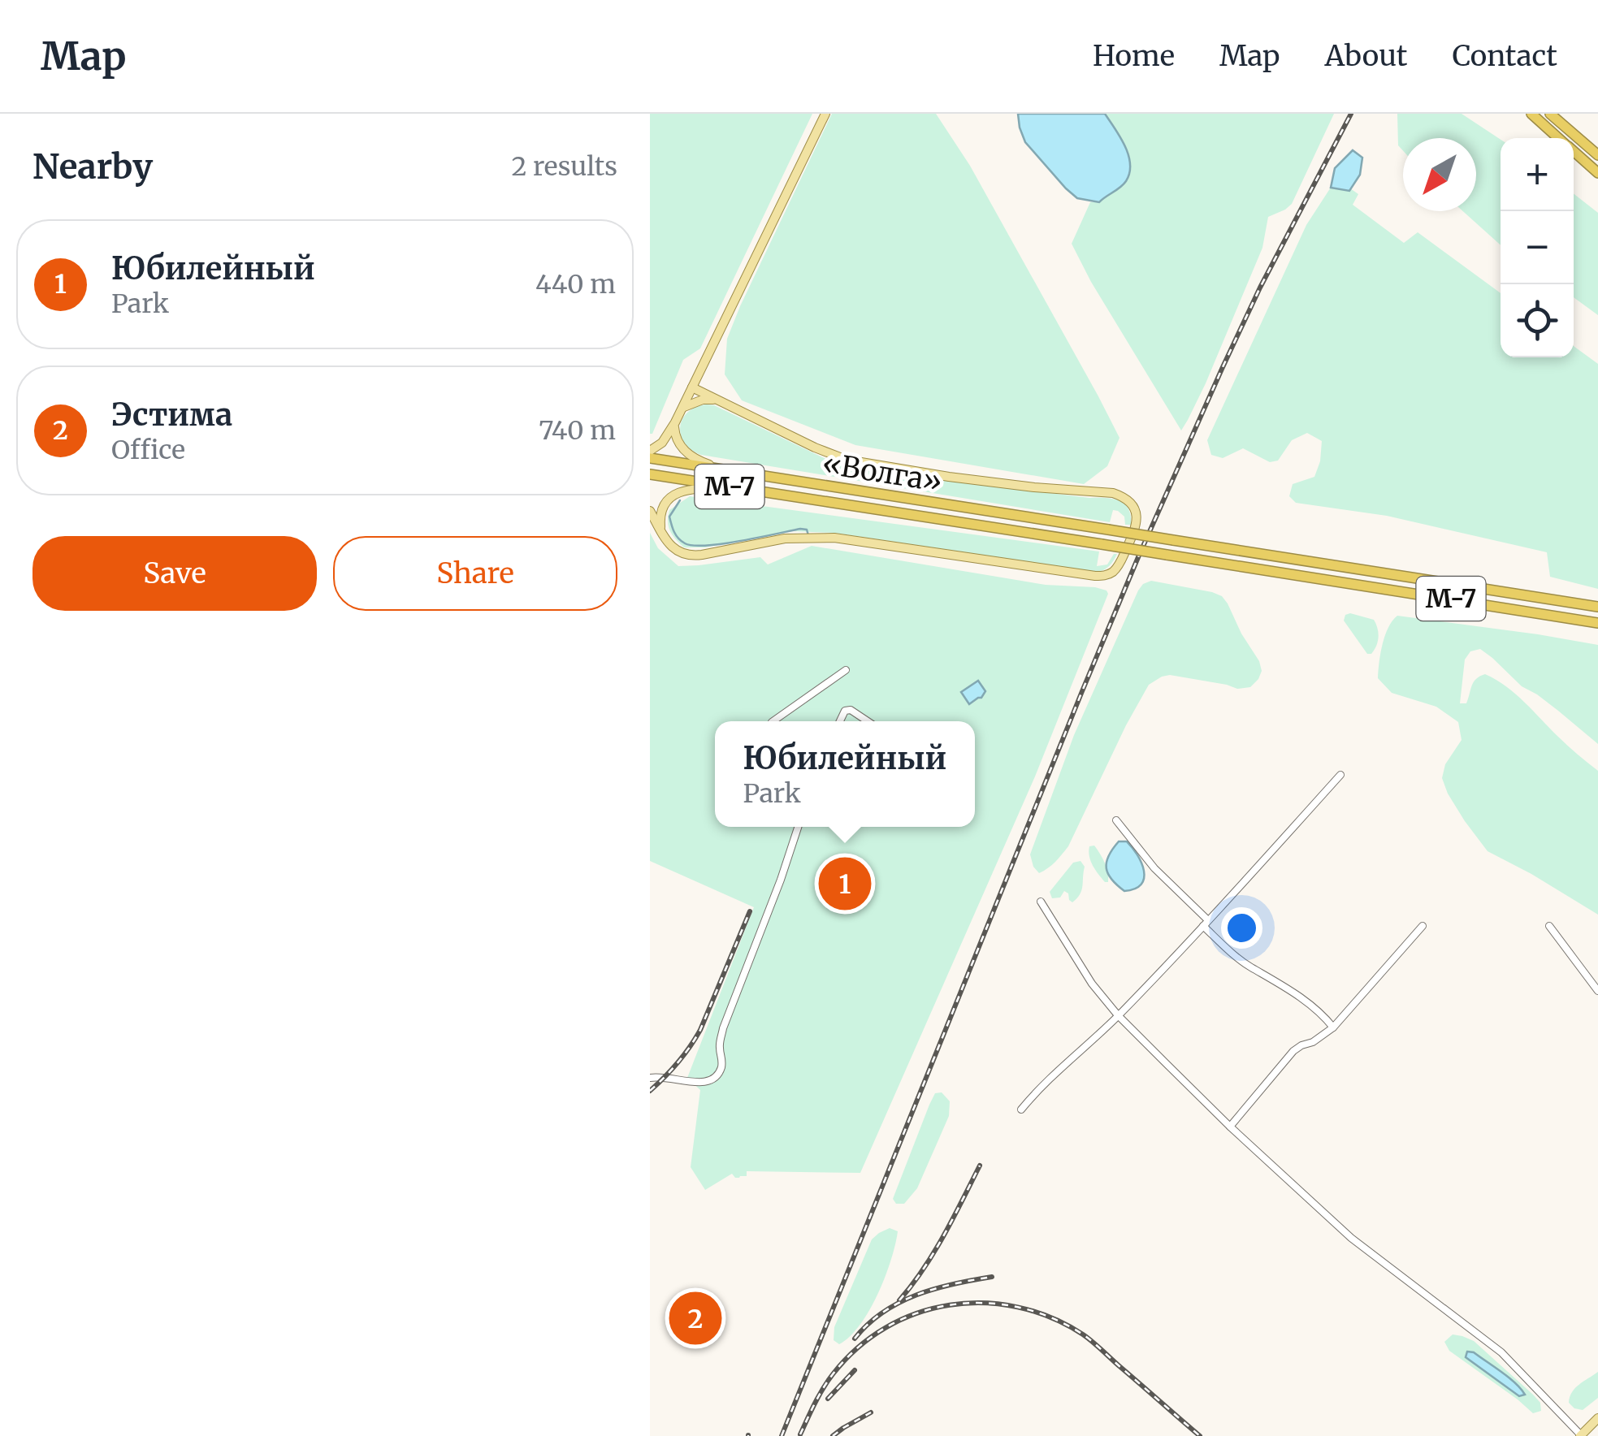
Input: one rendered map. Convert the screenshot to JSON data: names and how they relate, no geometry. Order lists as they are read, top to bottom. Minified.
{"streets":{"highway":["«Волга»","М-7"]},"north":"bottom left","page":{"header":"Map","nav":["Home","Map","About","Contact"],"heading":["Nearby","2 results"],"map_buttons":["+","−"],"list":[{"mark":"1","name":"Юбилейный","note":"Park","value":"440 m"},{"mark":"2","name":"Эстима","note":"Office","value":"740 m"}],"buttons":["Save","Share"],"popup":["Юбилейный","Park"],"pins":["1","2"]}}
